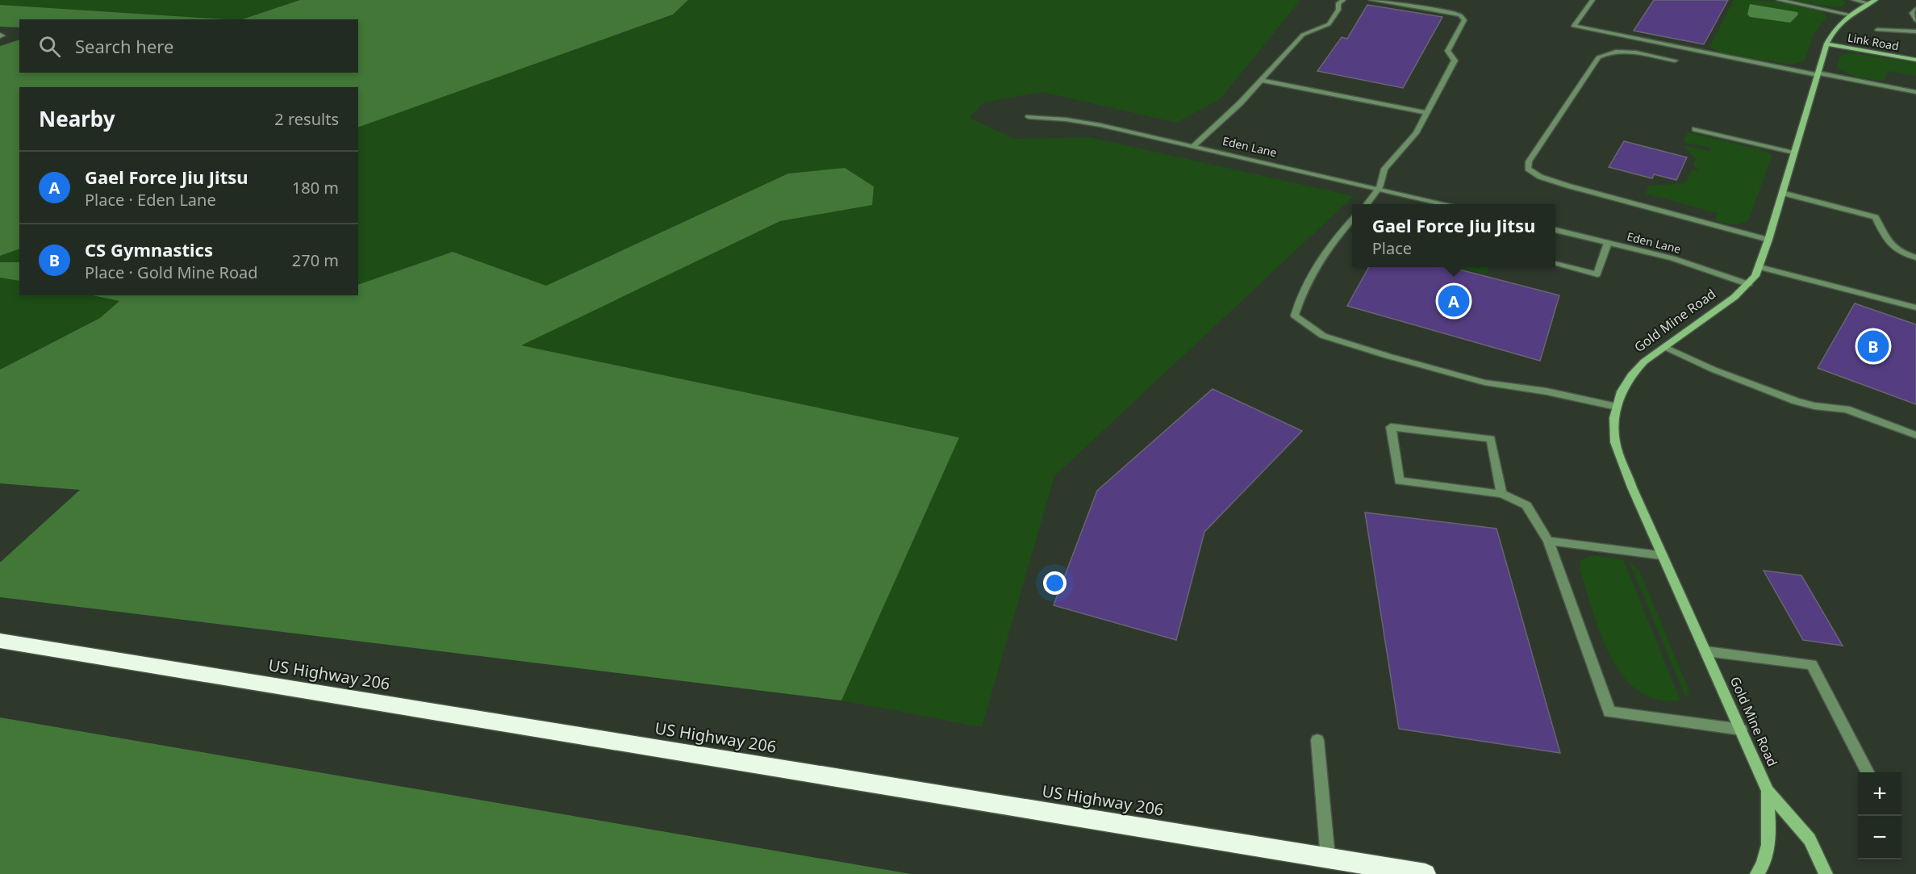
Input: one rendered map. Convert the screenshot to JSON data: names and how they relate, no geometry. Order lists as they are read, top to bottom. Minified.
{"streets":{"highway":["US Highway 206"],"street":["Link Road","Eden Lane","Gold Mine Road"]},"crossings":[["Link Road","Gold Mine Road"],["Eden Lane","Gold Mine Road"]],"page":{"search":"Search here","heading":["Nearby","2 results"],"list":[{"mark":"A","name":"Gael Force Jiu Jitsu","note":"Place · Eden Lane","value":"180 m"},{"mark":"B","name":"CS Gymnastics","note":"Place · Gold Mine Road","value":"270 m"}],"popup":["Gael Force Jiu Jitsu","Place"],"pins":["A","B"],"map_buttons":["+","−"]}}
